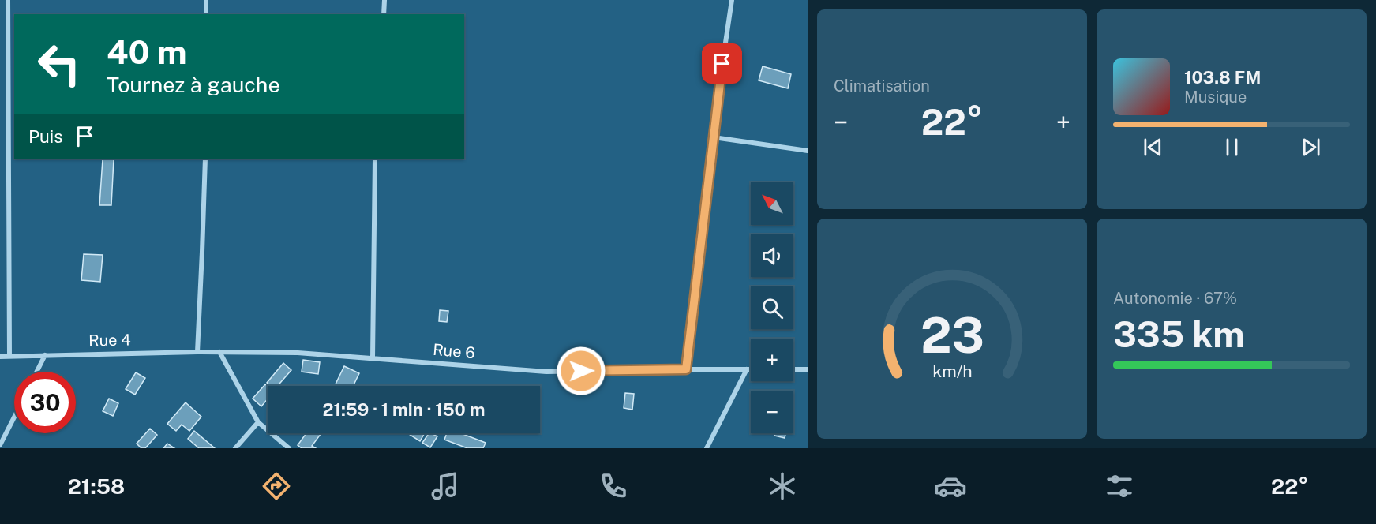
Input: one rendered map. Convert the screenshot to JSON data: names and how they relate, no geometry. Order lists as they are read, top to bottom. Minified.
{"streets":{"street":["Rue 4","Rue 6"]},"crossings":[["Rue 4","Rue 6"]],"north":"top left","page":{"tile":["Climatisation",["Autonomie · 67%","335 km"]],"turn":["40 m","Tournez à gauche"],"song":["103.8 FM","Musique"],"heat":["−","22°","+"],"then":"Puis","map_buttons":["+","−"],"limit":"30","trip":"21:59 · 1 min · 150 m","tabs":["21:58","22°"],"gauge":["23","km/h"]}}
